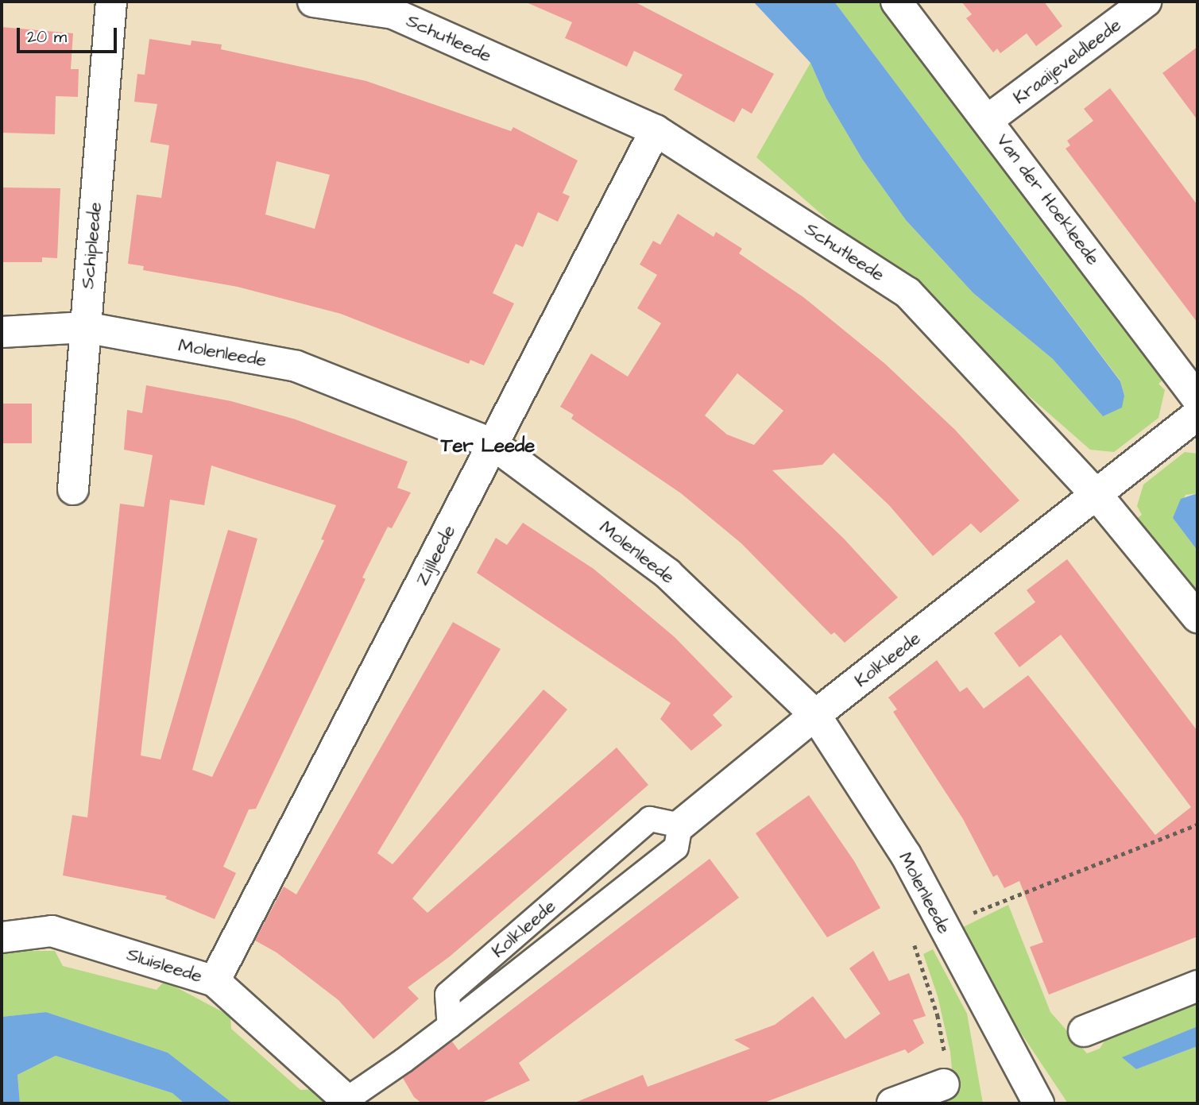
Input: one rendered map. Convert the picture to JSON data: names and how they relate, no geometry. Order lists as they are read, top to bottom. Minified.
{"streets":{"street":["Schutleede","Kraaijeveldleede","Van der Hoekleede","Schipleede","Molenleede","Zijlleede","Kolkleede","Sluisleede"]},"crossings":[["Schutleede","Zijlleede"],["Schutleede","Kolkleede"],["Kraaijeveldleede","Van der Hoekleede"],["Schipleede","Molenleede"],["Molenleede","Zijlleede"],["Molenleede","Kolkleede"],["Zijlleede","Sluisleede"],["Kolkleede","Sluisleede"]],"districts":["Ter Leede"],"scale_bar":"20 m"}
